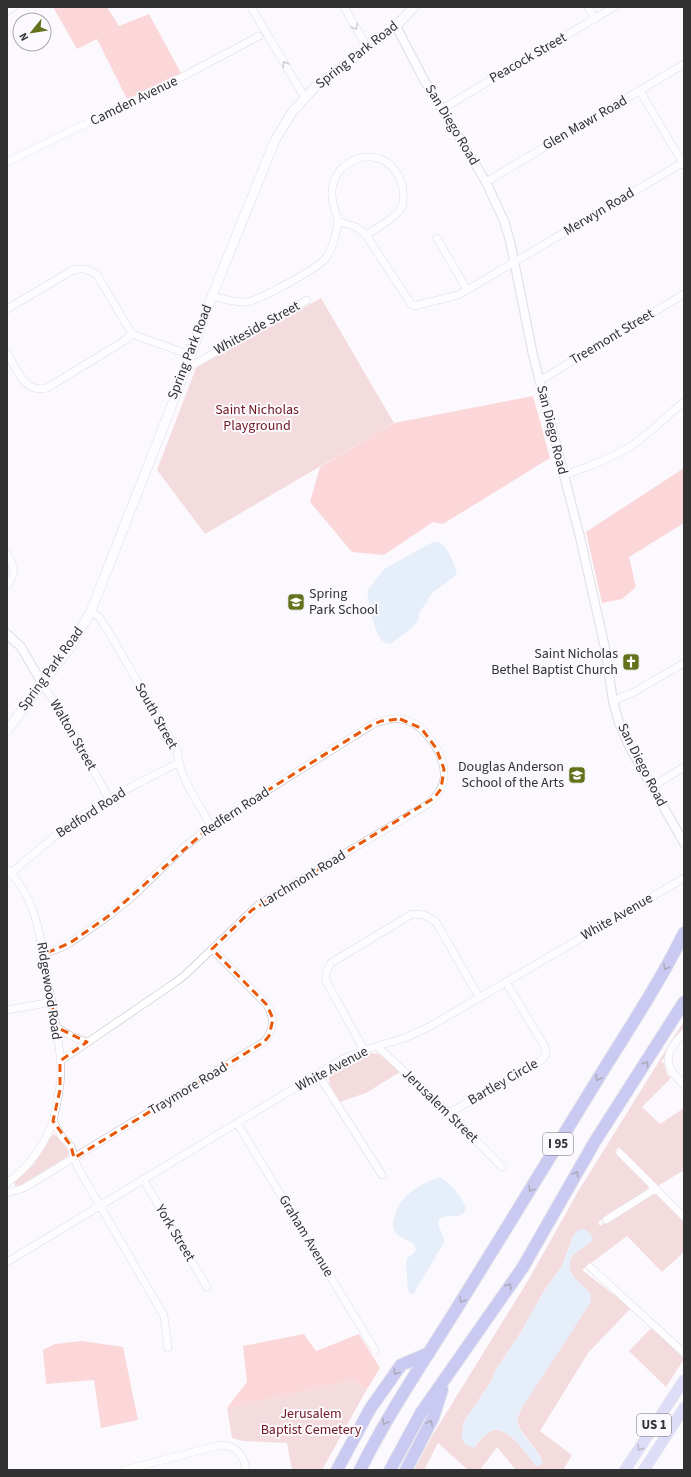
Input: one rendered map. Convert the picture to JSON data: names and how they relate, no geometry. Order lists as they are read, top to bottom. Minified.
{"streets":{"highway":["I 95"],"main road":["Spring Park Road","US 1"],"street":["Peacock Street","Camden Avenue","Glen Mawr Road","San Diego Road","Merwyn Road","Whiteside Street","Treemont Street","South Street","Walton Street","Redfern Road","Bedford Road","Larchmont Road","White Avenue","Ridgewood Road","Bartley Circle","Traymore Road","Jerusalem Street","York Street","Graham Avenue"]},"crossings":[["Spring Park Road","San Diego Road"],["Spring Park Road","Whiteside Street"],["Spring Park Road","South Street"],["Spring Park Road","Walton Street"],["Peacock Street","San Diego Road"],["Glen Mawr Road","San Diego Road"],["San Diego Road","Merwyn Road"],["San Diego Road","Treemont Street"],["South Street","Redfern Road"],["South Street","Bedford Road"],["Walton Street","Bedford Road"],["Redfern Road","Larchmont Road"],["Redfern Road","Ridgewood Road"],["Bedford Road","Ridgewood Road"],["Larchmont Road","Ridgewood Road"],["Larchmont Road","Traymore Road"],["White Avenue","Bartley Circle"],["White Avenue","Jerusalem Street"],["White Avenue","York Street"],["White Avenue","Graham Avenue"],["Bartley Circle","Jerusalem Street"]],"parks":["Saint Nicholas Playground","Jerusalem Baptist Cemetery"],"places":{"school or university":["Spring Park School","Douglas Anderson School of the Arts"],"church":["Saint Nicholas Bethel Baptist Church"]},"north":"bottom left"}
